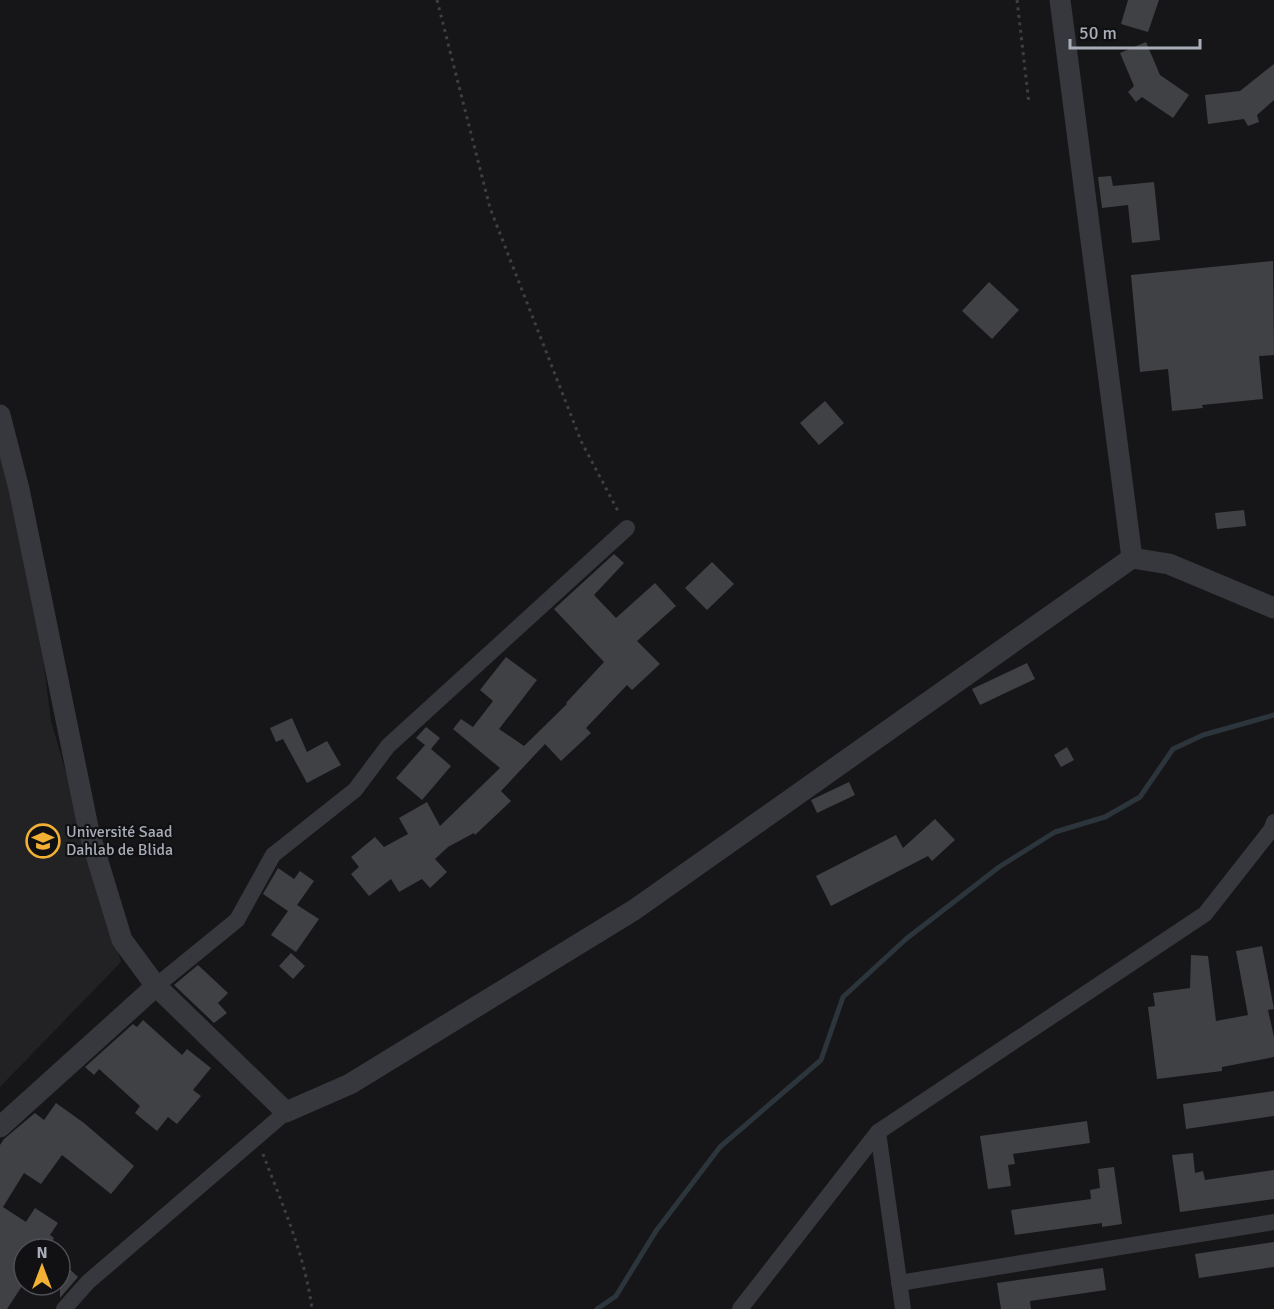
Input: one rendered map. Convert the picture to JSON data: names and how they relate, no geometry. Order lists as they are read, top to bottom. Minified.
{"places":{"school or university":["Université Saad Dahlab de Blida"]},"scale_bar":"50 m","north":"top"}
